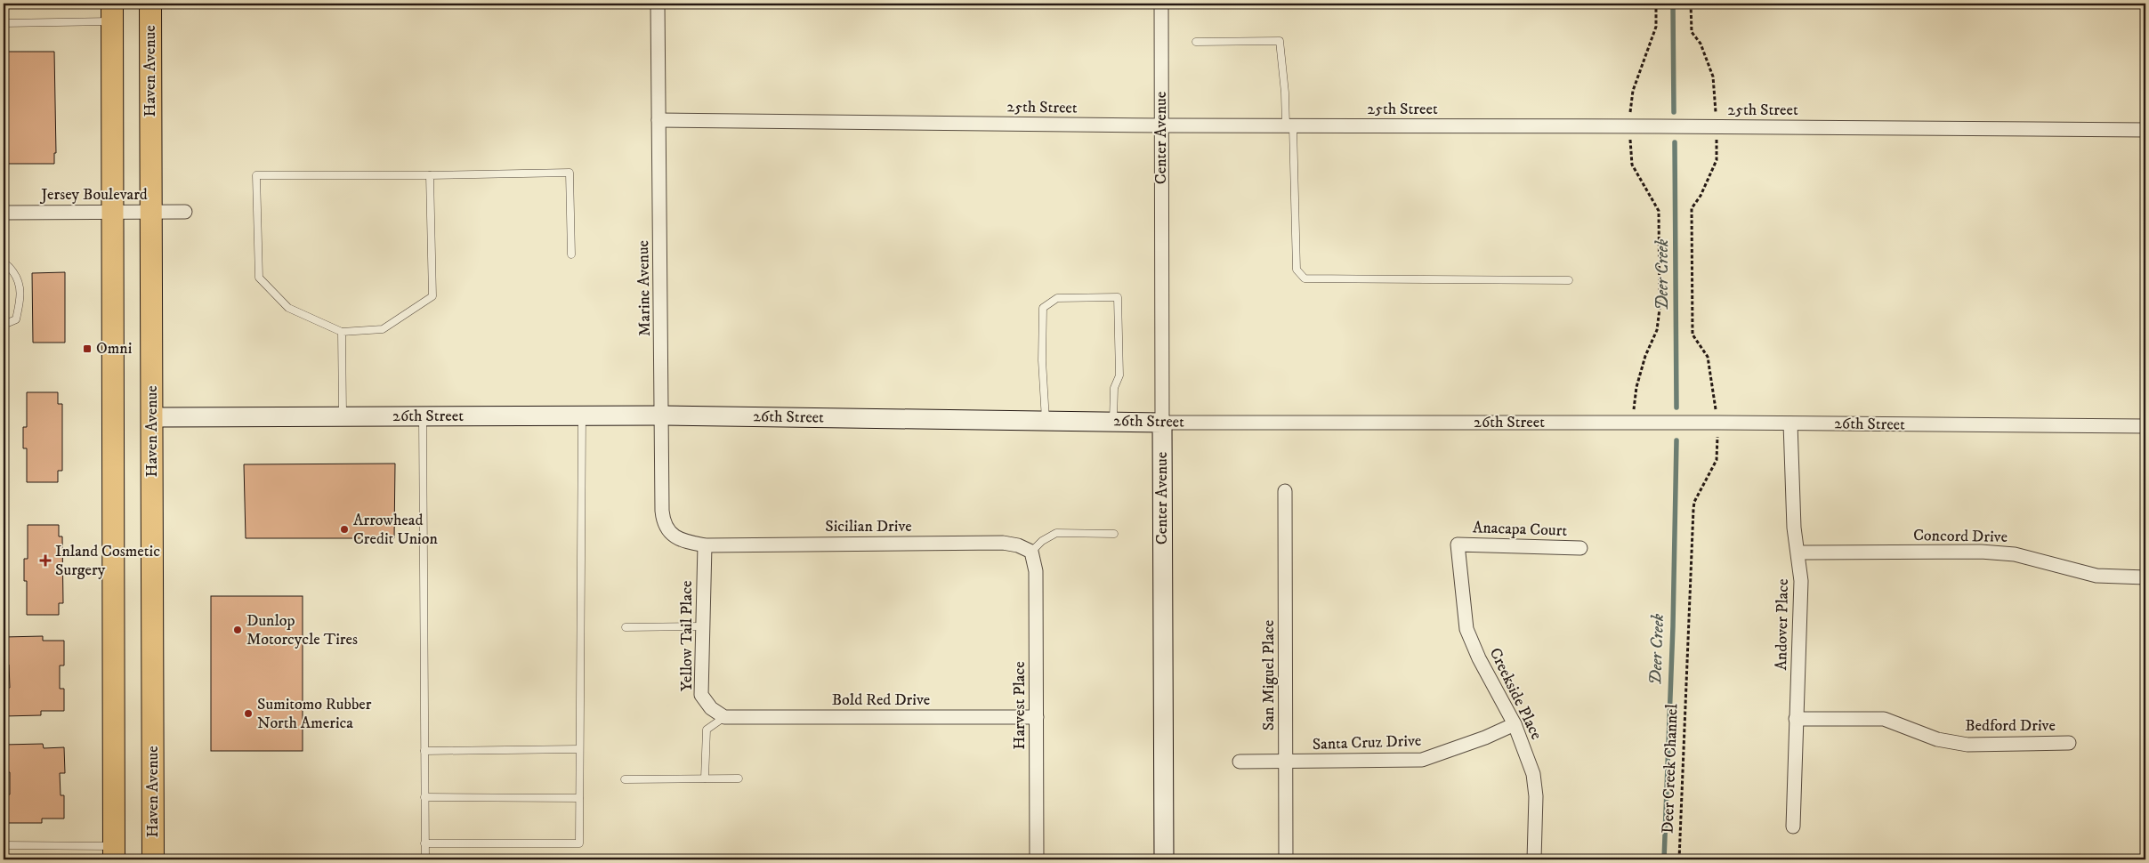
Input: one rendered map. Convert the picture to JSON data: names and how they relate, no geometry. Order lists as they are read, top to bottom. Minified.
{"streets":{"main road":["Haven Avenue"],"street":["25th Street","Center Avenue","Jersey Boulevard","Marine Avenue","26th Street","Sicilian Drive","Anacapa Court","Concord Drive","Andover Place","Yellow Tail Place","San Miguel Place","Creekside Place","Bold Red Drive","Harvest Place","Bedford Drive","Santa Cruz Drive"],"path":["Deer Creek Channel"]},"crossings":[["Haven Avenue","Jersey Boulevard"],["Haven Avenue","26th Street"],["25th Street","Center Avenue"],["25th Street","Marine Avenue"],["Center Avenue","26th Street"],["Marine Avenue","26th Street"],["Marine Avenue","Sicilian Drive"],["Marine Avenue","Yellow Tail Place"],["26th Street","Andover Place"],["Sicilian Drive","Yellow Tail Place"],["Sicilian Drive","Harvest Place"],["Anacapa Court","Creekside Place"],["Concord Drive","Andover Place"],["Andover Place","Bedford Drive"],["Yellow Tail Place","Bold Red Drive"],["San Miguel Place","Santa Cruz Drive"],["Creekside Place","Santa Cruz Drive"],["Bold Red Drive","Harvest Place"]],"water":["Deer Creek"],"places":{"transit":["Omni"],"other":["Arrowhead Credit Union","Dunlop Motorcycle Tires","Sumitomo Rubber North America"],"health":["Inland Cosmetic Surgery"]}}
